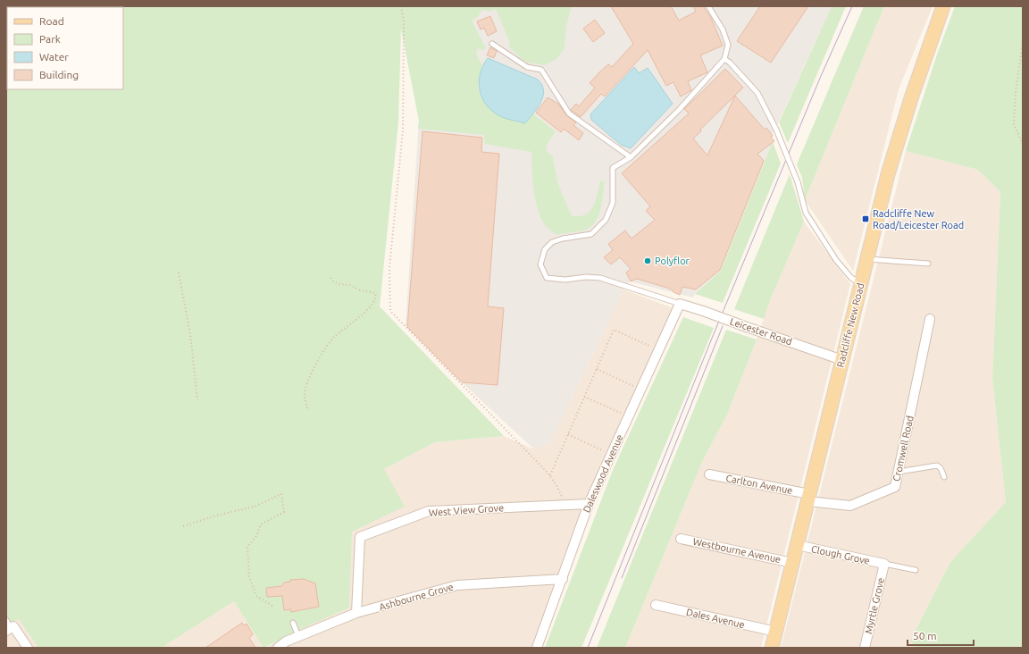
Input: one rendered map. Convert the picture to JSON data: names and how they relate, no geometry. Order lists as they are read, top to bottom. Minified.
{"streets":{"main road":["Radcliffe New Road"],"street":["Leicester Road","Cromwell Road","Daleswood Avenue","Carlton Avenue","West View Grove","Westbourne Avenue","Clough Grove","Ashbourne Grove","Myrtle Grove","Dales Avenue"]},"crossings":[["Radcliffe New Road","Leicester Road"],["Radcliffe New Road","Cromwell Road"],["Radcliffe New Road","Carlton Avenue"],["Radcliffe New Road","Westbourne Avenue"],["Radcliffe New Road","Clough Grove"],["Radcliffe New Road","Dales Avenue"],["Leicester Road","Daleswood Avenue"],["Cromwell Road","Carlton Avenue"],["Daleswood Avenue","West View Grove"],["Daleswood Avenue","Ashbourne Grove"],["West View Grove","Ashbourne Grove"],["Clough Grove","Myrtle Grove"]],"places":{"transit":["Radcliffe New Road/Leicester Road"],"other":["Polyflor"]},"legend":["Road","Park","Water","Building"],"scale_bar":"50 m"}
